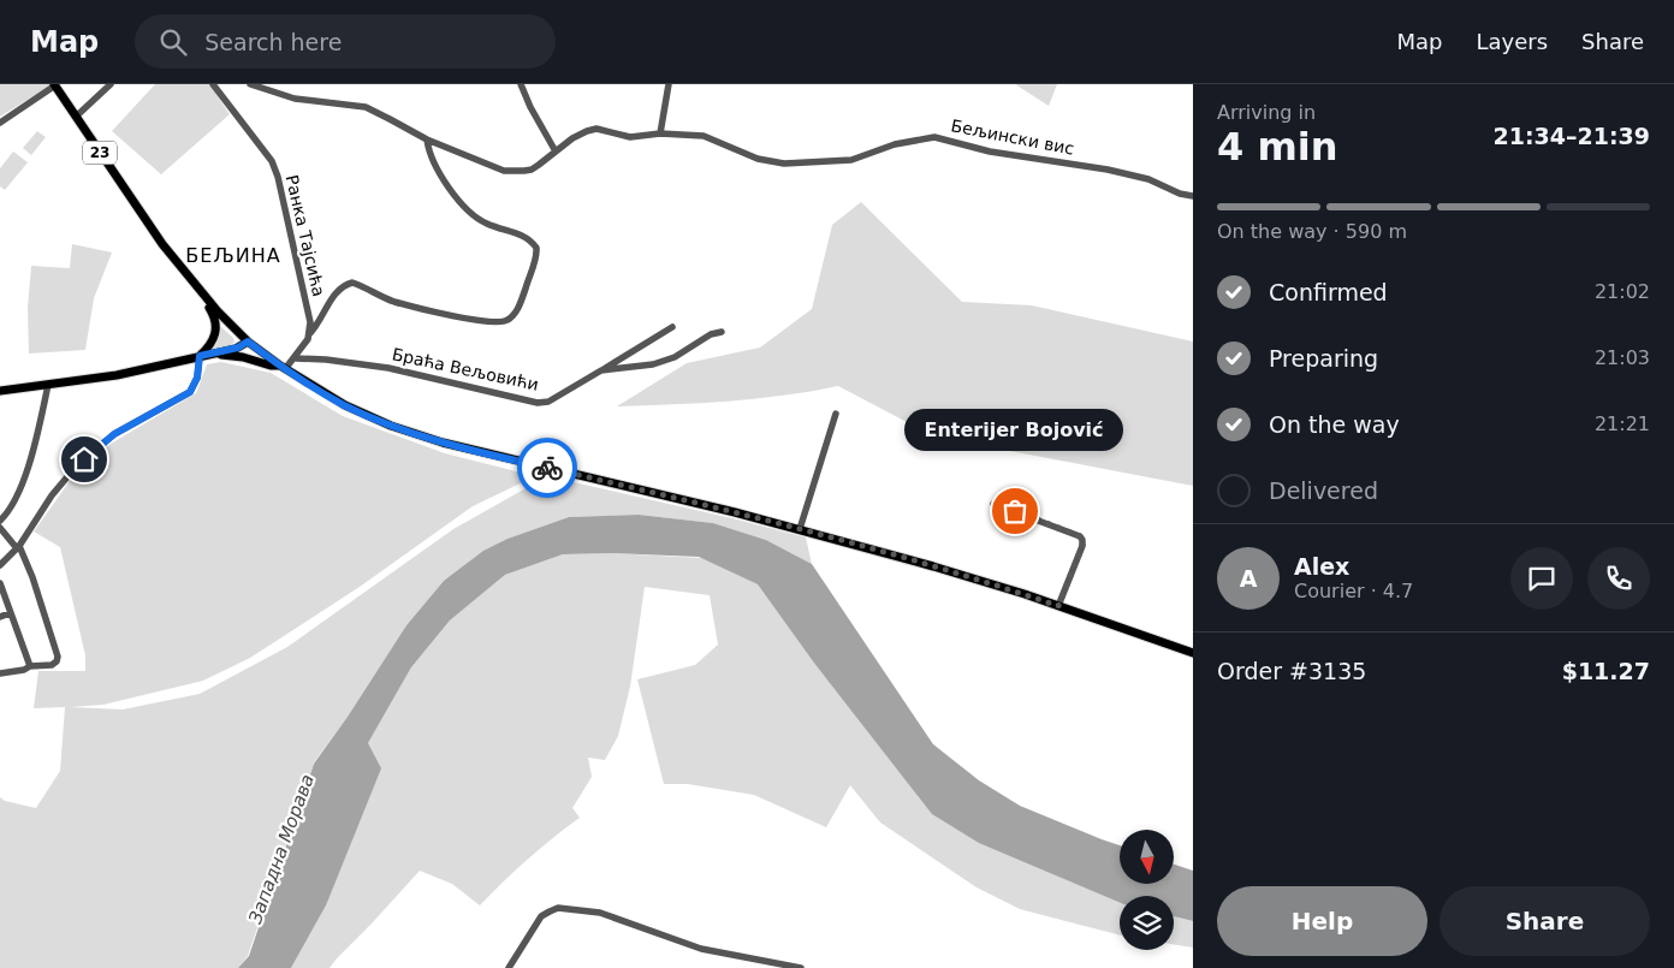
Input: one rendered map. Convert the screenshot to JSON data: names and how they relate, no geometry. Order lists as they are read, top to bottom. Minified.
{"streets":{"main road":["23"],"street":["Бељински вис","Ранка Тајсића","Браћа Вељовићи"]},"districts":["БЕЉИНА"],"water":["Западна Морава"],"places":["Enterijer Bojović"],"north":"bottom","page":{"header":"Map","search":"Search here","nav":["Map","Layers","Share"],"heading":["4 min","Arriving in","21:34–21:39"],"panel":["Alex","Courier · 4.7","Order #3135","$11.27"],"bar":"On the way · 590 m","list":[["Confirmed","21:02"],["Preparing","21:03"],["On the way","21:21"],"Delivered"],"bubble":"Enterijer Bojović","round":"A","buttons":["Help","Share"]}}
